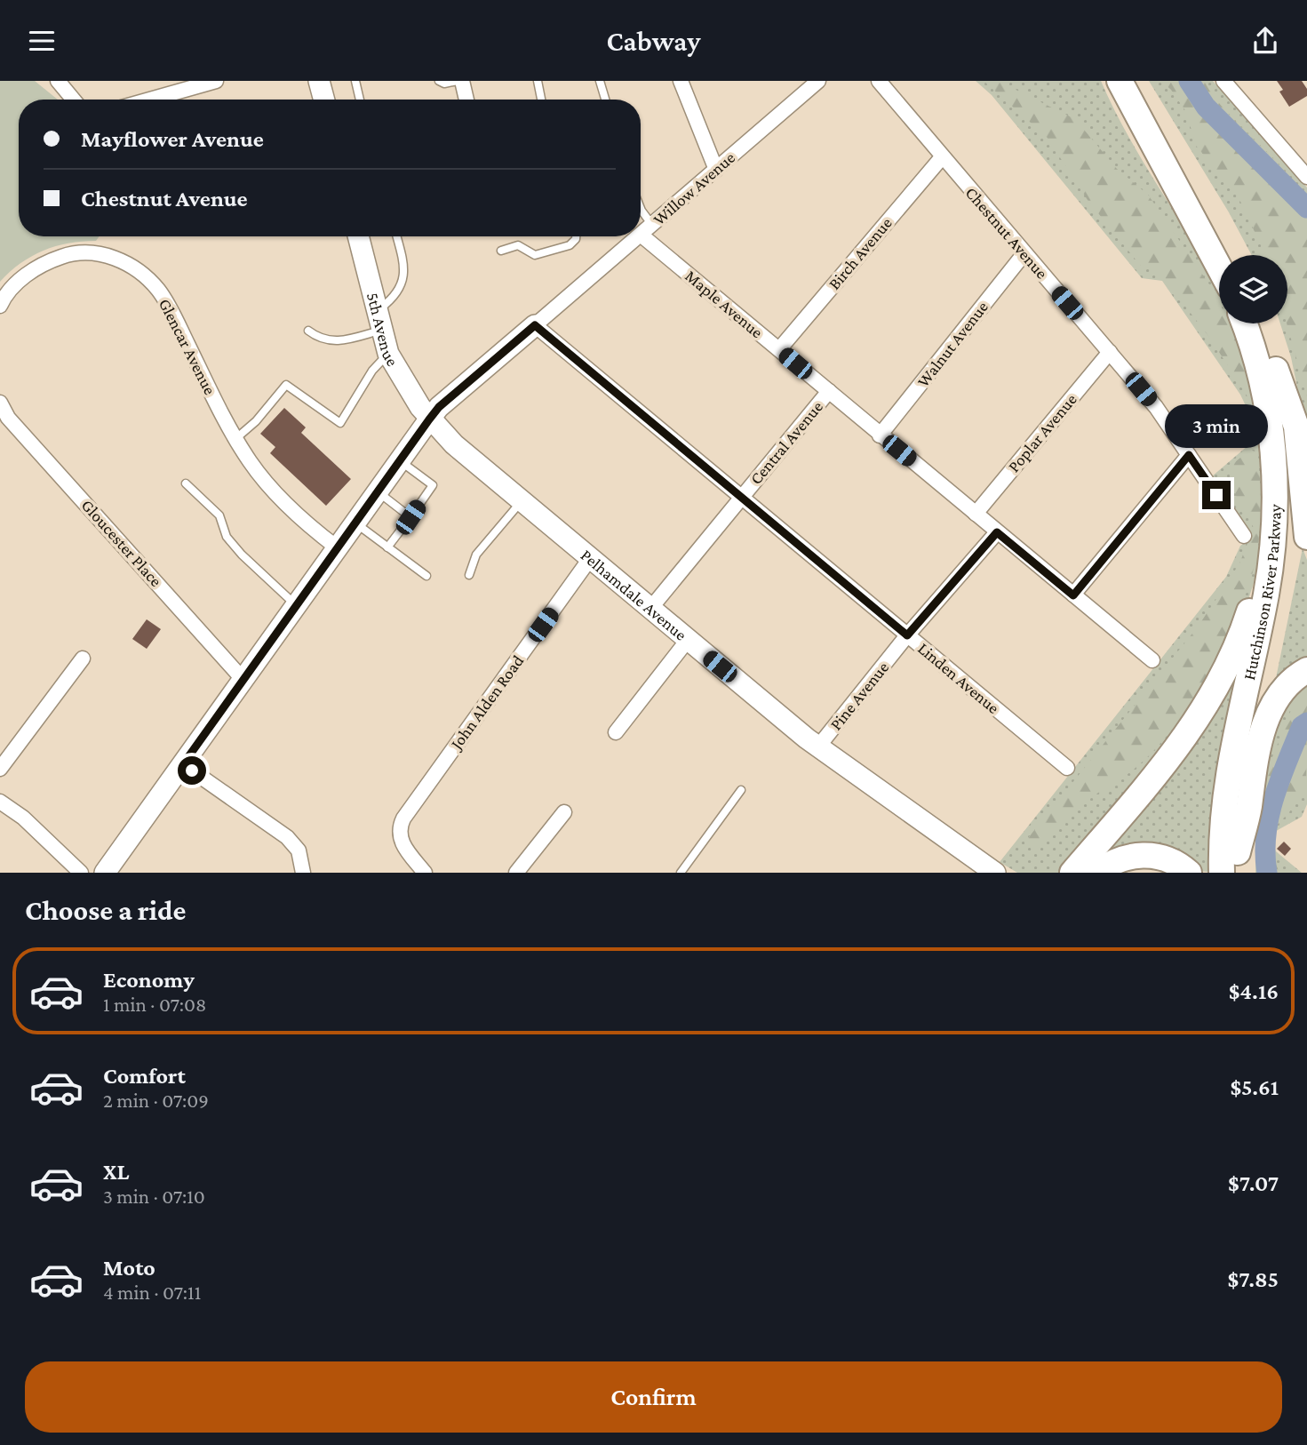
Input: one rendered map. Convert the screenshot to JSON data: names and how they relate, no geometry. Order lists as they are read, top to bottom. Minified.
{"streets":{"highway":["Hutchinson River Parkway"],"street":["Willow Avenue","Chestnut Avenue","Birch Avenue","Maple Avenue","5th Avenue","Walnut Avenue","Glencar Avenue","Poplar Avenue","Central Avenue","Gloucester Place","Pelhamdale Avenue","Linden Avenue","Pine Avenue","John Alden Road"]},"crossings":[["Willow Avenue","Maple Avenue"],["Willow Avenue","5th Avenue"],["Willow Avenue","Glencar Avenue"],["Willow Avenue","Gloucester Place"],["Willow Avenue","Pelhamdale Avenue"],["Willow Avenue","Linden Avenue"],["Chestnut Avenue","Birch Avenue"],["Chestnut Avenue","Walnut Avenue"],["Chestnut Avenue","Poplar Avenue"],["Birch Avenue","Maple Avenue"],["Maple Avenue","Walnut Avenue"],["Maple Avenue","Poplar Avenue"],["Maple Avenue","Central Avenue"],["Maple Avenue","Pine Avenue"],["5th Avenue","Pelhamdale Avenue"],["Central Avenue","Pelhamdale Avenue"],["Central Avenue","Linden Avenue"],["Pelhamdale Avenue","Pine Avenue"],["Pelhamdale Avenue","John Alden Road"],["Linden Avenue","Pine Avenue"]],"page":{"header":"Cabway","banner":["Mayflower Avenue","Chestnut Avenue"],"bubble":"3 min","heading":"Choose a ride","list":[{"name":"Economy","note":"1 min · 07:08","value":"$4.16"},{"name":"Comfort","note":"2 min · 07:09","value":"$5.61"},{"name":"XL","note":"3 min · 07:10","value":"$7.07"},{"name":"Moto","note":"4 min · 07:11","value":"$7.85"}],"buttons":"Confirm"}}
